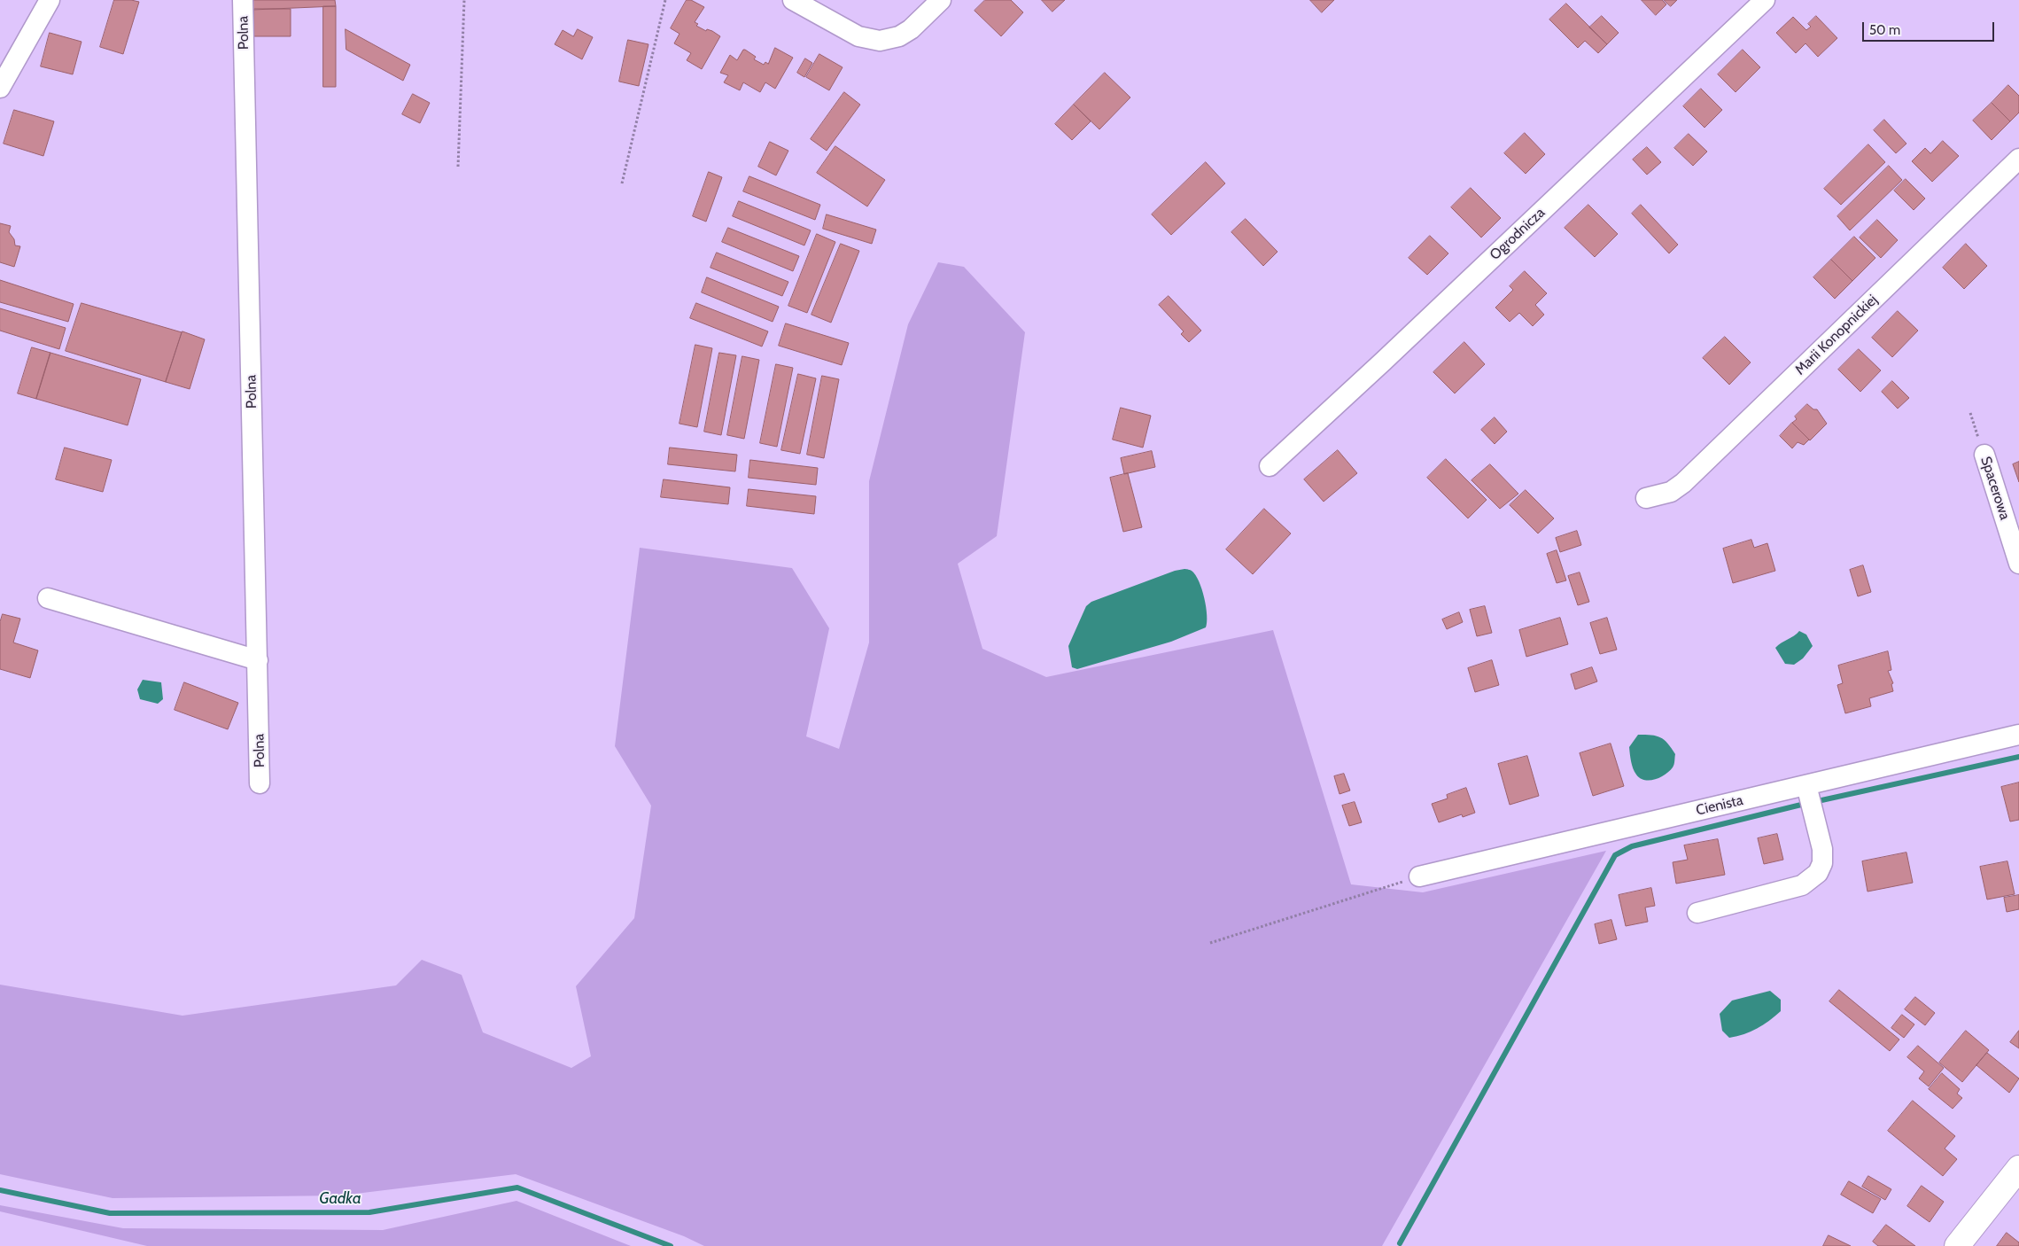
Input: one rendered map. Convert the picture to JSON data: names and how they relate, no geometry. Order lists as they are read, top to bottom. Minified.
{"streets":{"street":["Polna","Ogrodnicza","Marii Konopnickiej","Spacerowa","Cienista"]},"water":["Gadka"],"scale_bar":"50 m"}
